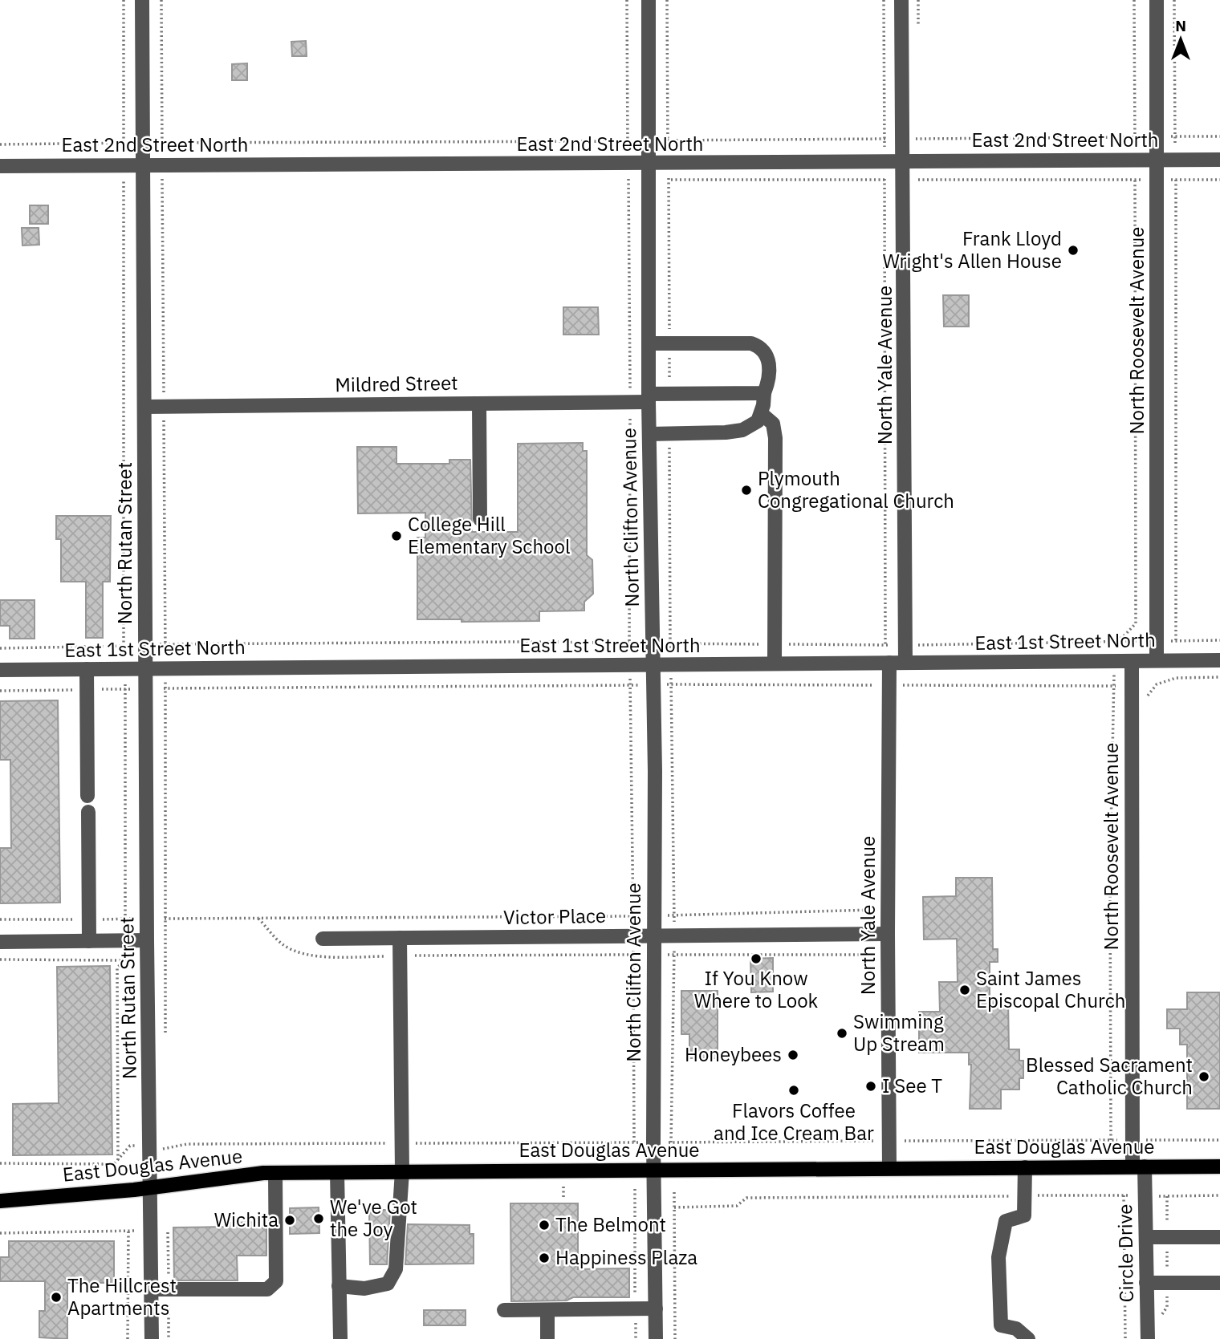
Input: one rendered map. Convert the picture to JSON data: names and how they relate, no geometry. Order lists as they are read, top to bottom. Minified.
{"streets":{"main road":["East Douglas Avenue"],"street":["East 2nd Street North","North Roosevelt Avenue","North Yale Avenue","Mildred Street","North Clifton Avenue","North Rutan Street","East 1st Street North","Victor Place","Circle Drive"]},"crossings":[["East 2nd Street North","North Roosevelt Avenue"],["East 2nd Street North","North Yale Avenue"],["East 2nd Street North","North Clifton Avenue"],["East 2nd Street North","North Rutan Street"],["North Roosevelt Avenue","East 1st Street North"],["North Roosevelt Avenue","East Douglas Avenue"],["North Roosevelt Avenue","Circle Drive"],["North Yale Avenue","East 1st Street North"],["North Yale Avenue","Victor Place"],["North Yale Avenue","East Douglas Avenue"],["Mildred Street","North Clifton Avenue"],["Mildred Street","North Rutan Street"],["North Clifton Avenue","East 1st Street North"],["North Clifton Avenue","Victor Place"],["North Clifton Avenue","East Douglas Avenue"],["North Rutan Street","East 1st Street North"],["North Rutan Street","East Douglas Avenue"],["East Douglas Avenue","Circle Drive"]],"places":["Frank Lloyd Wright's Allen House","Plymouth Congregational Church","College Hill Elementary School","If You Know Where to Look","Saint James Episcopal Church","Swimming Up Stream","Honeybees","Blessed Sacrament Catholic Church","I See T","Flavors Coffee and Ice Cream Bar","We've Got the Joy","Wichita","The Belmont","Happiness Plaza","The Hillcrest Apartments"],"north":"top"}
